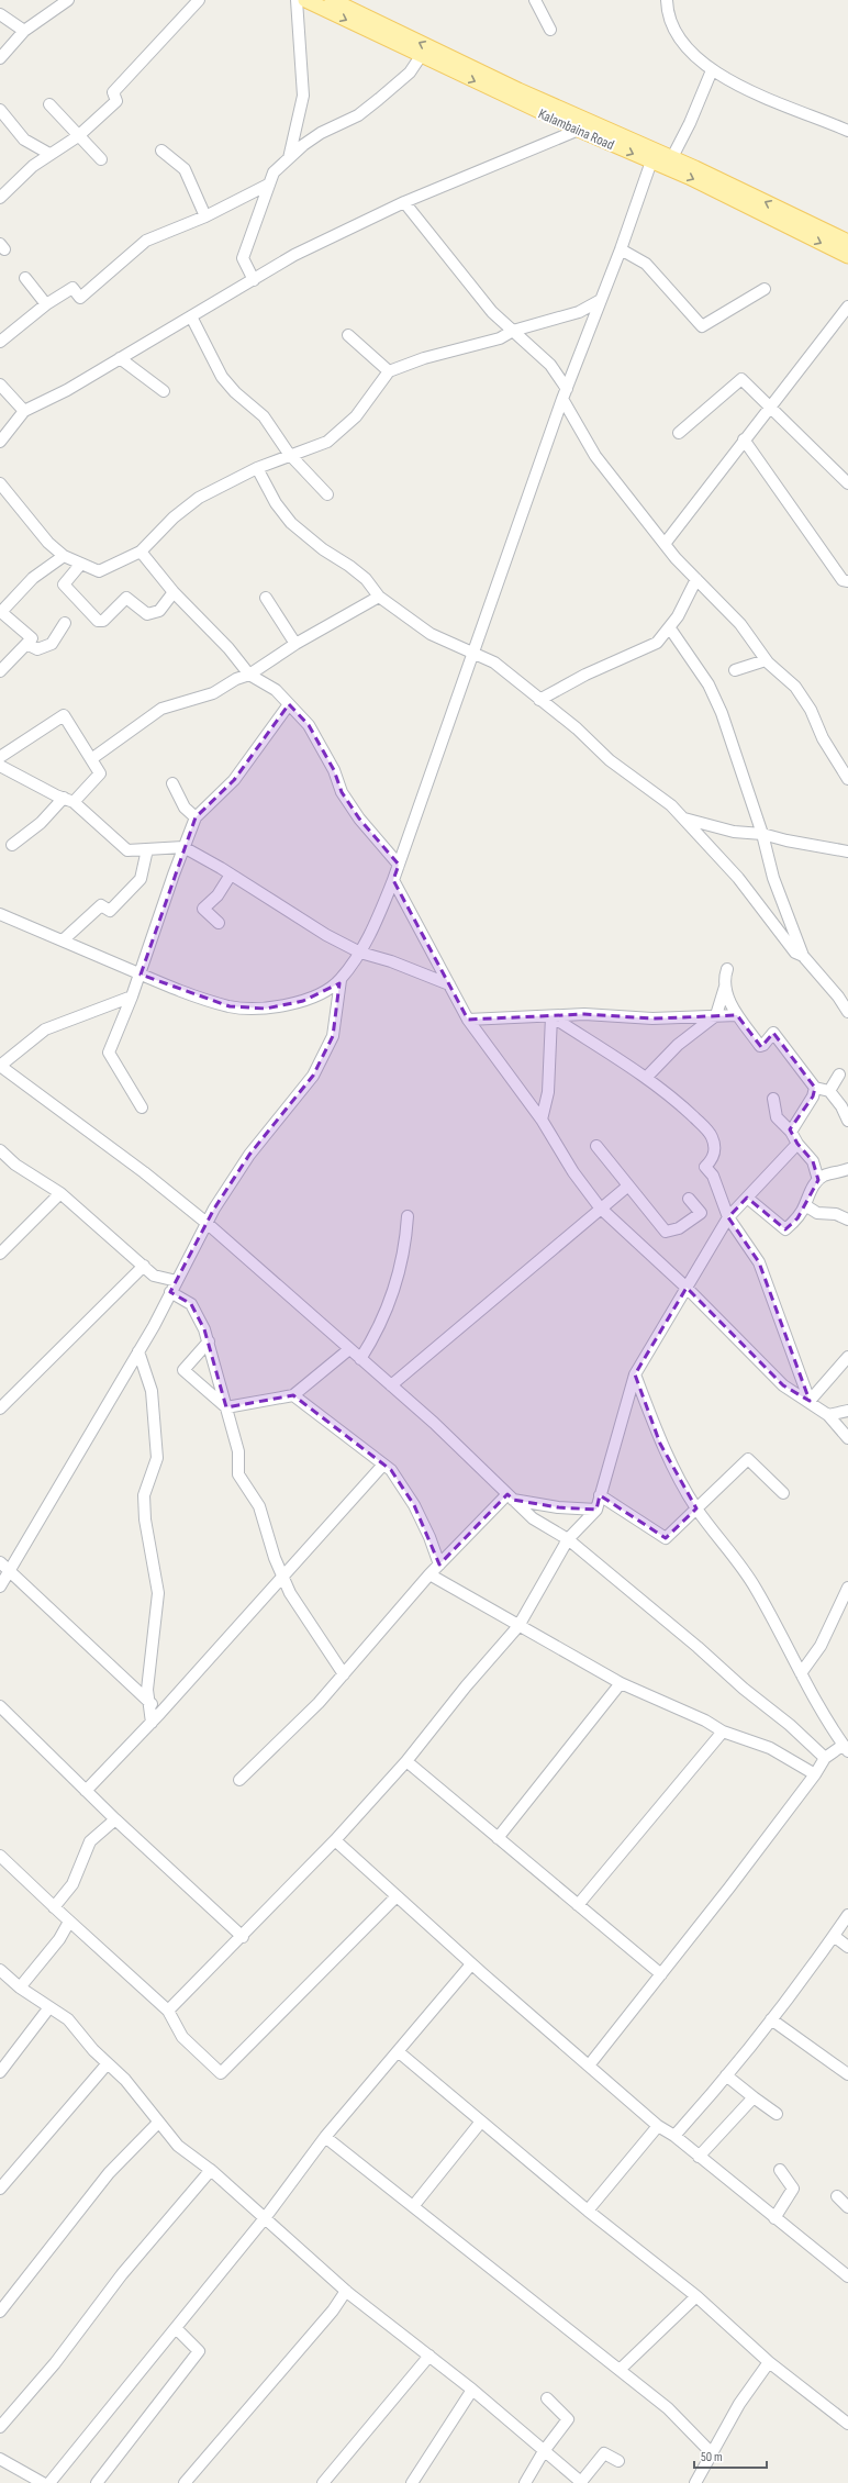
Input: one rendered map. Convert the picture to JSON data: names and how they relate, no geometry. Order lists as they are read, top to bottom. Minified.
{"streets":{"main road":["Kalambaina Road"]},"scale_bar":"50 m"}
